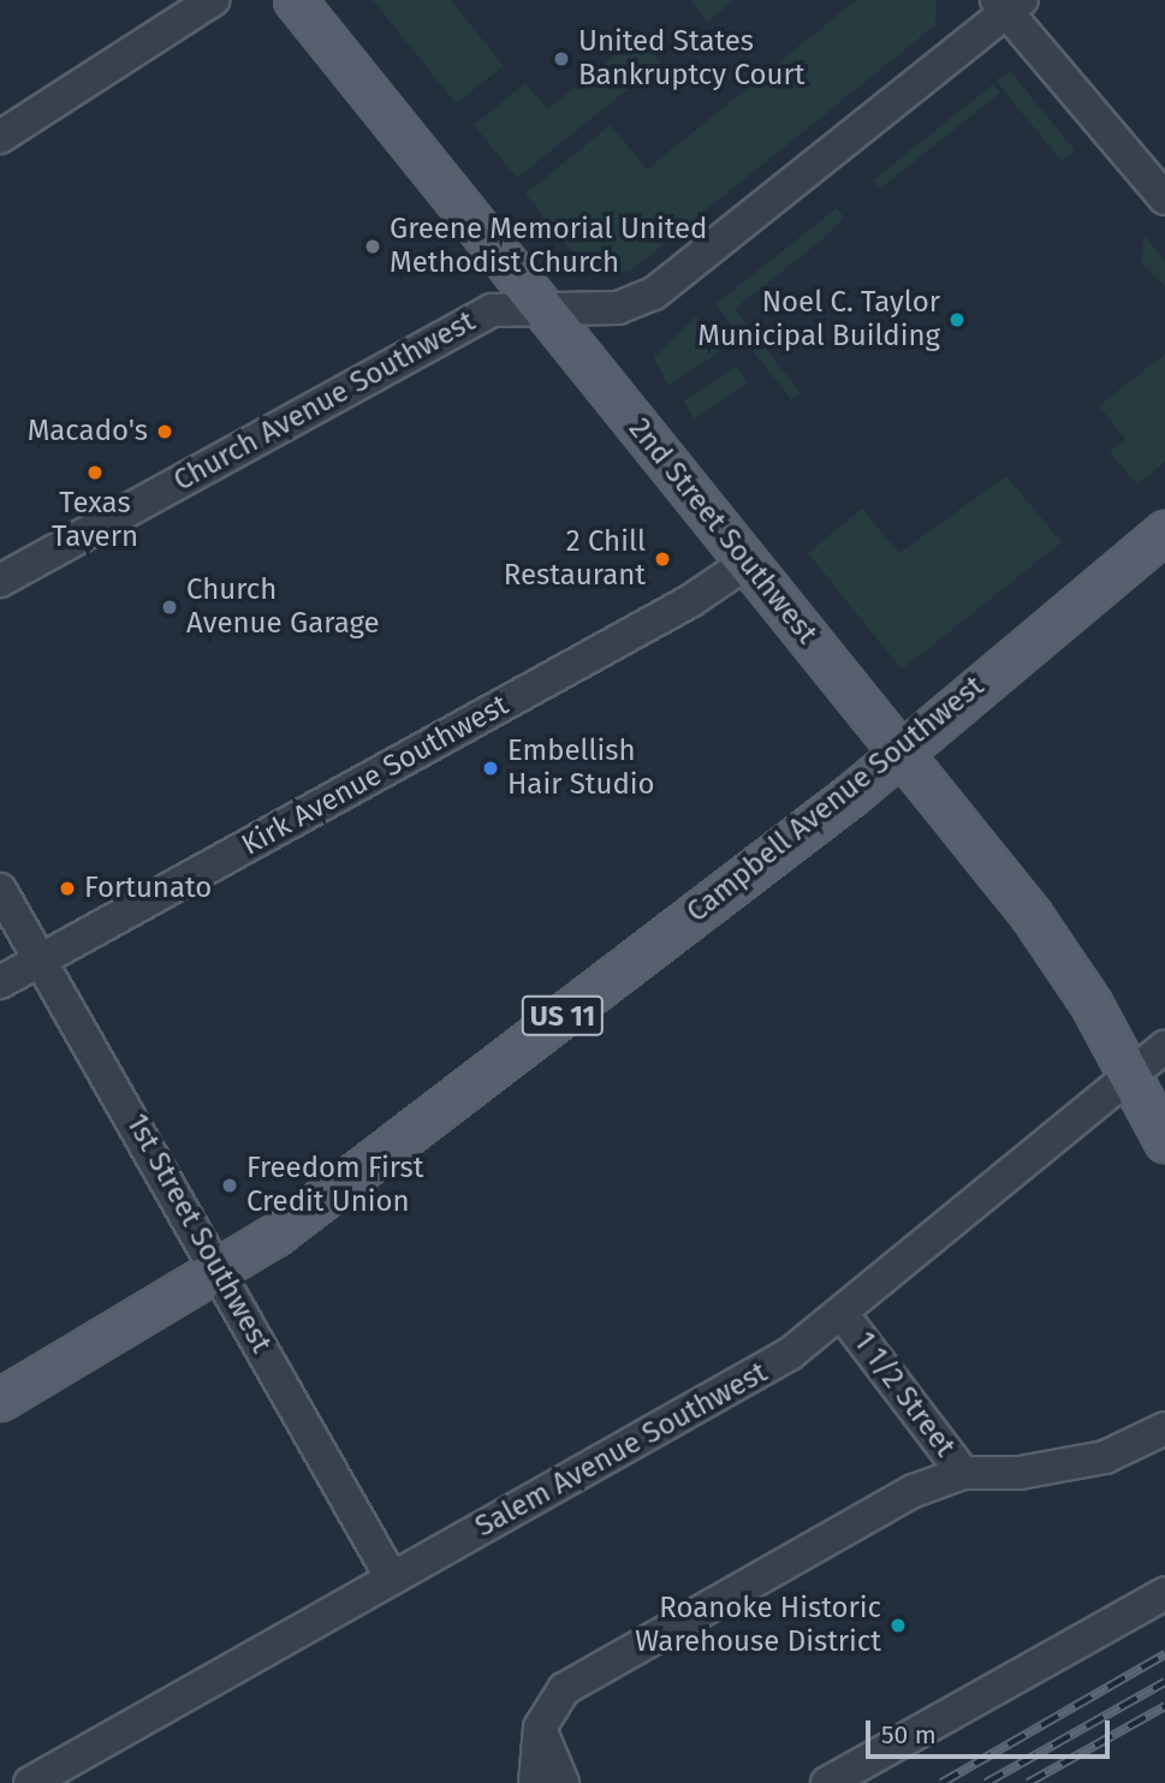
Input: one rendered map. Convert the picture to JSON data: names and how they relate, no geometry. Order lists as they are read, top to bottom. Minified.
{"streets":{"main road":["2nd Street Southwest","Campbell Avenue Southwest","US 11"],"street":["Church Avenue Southwest","Kirk Avenue Southwest","1st Street Southwest","1 1/2 Street","Salem Avenue Southwest"]},"crossings":[["Church Avenue Southwest","2nd Street Southwest"],["2nd Street Southwest","Kirk Avenue Southwest"],["2nd Street Southwest","Campbell Avenue Southwest"],["2nd Street Southwest","Salem Avenue Southwest"],["Kirk Avenue Southwest","1st Street Southwest"],["Campbell Avenue Southwest","1st Street Southwest"],["1st Street Southwest","Salem Avenue Southwest"],["1 1/2 Street","Salem Avenue Southwest"]],"places":["United States Bankruptcy Court","Greene Memorial United Methodist Church","Noel C. Taylor Municipal Building","Macado's","Texas Tavern","2 Chill Restaurant","Church Avenue Garage","Embellish Hair Studio","Fortunato","Freedom First Credit Union","Roanoke Historic Warehouse District"],"scale_bar":"50 m"}
